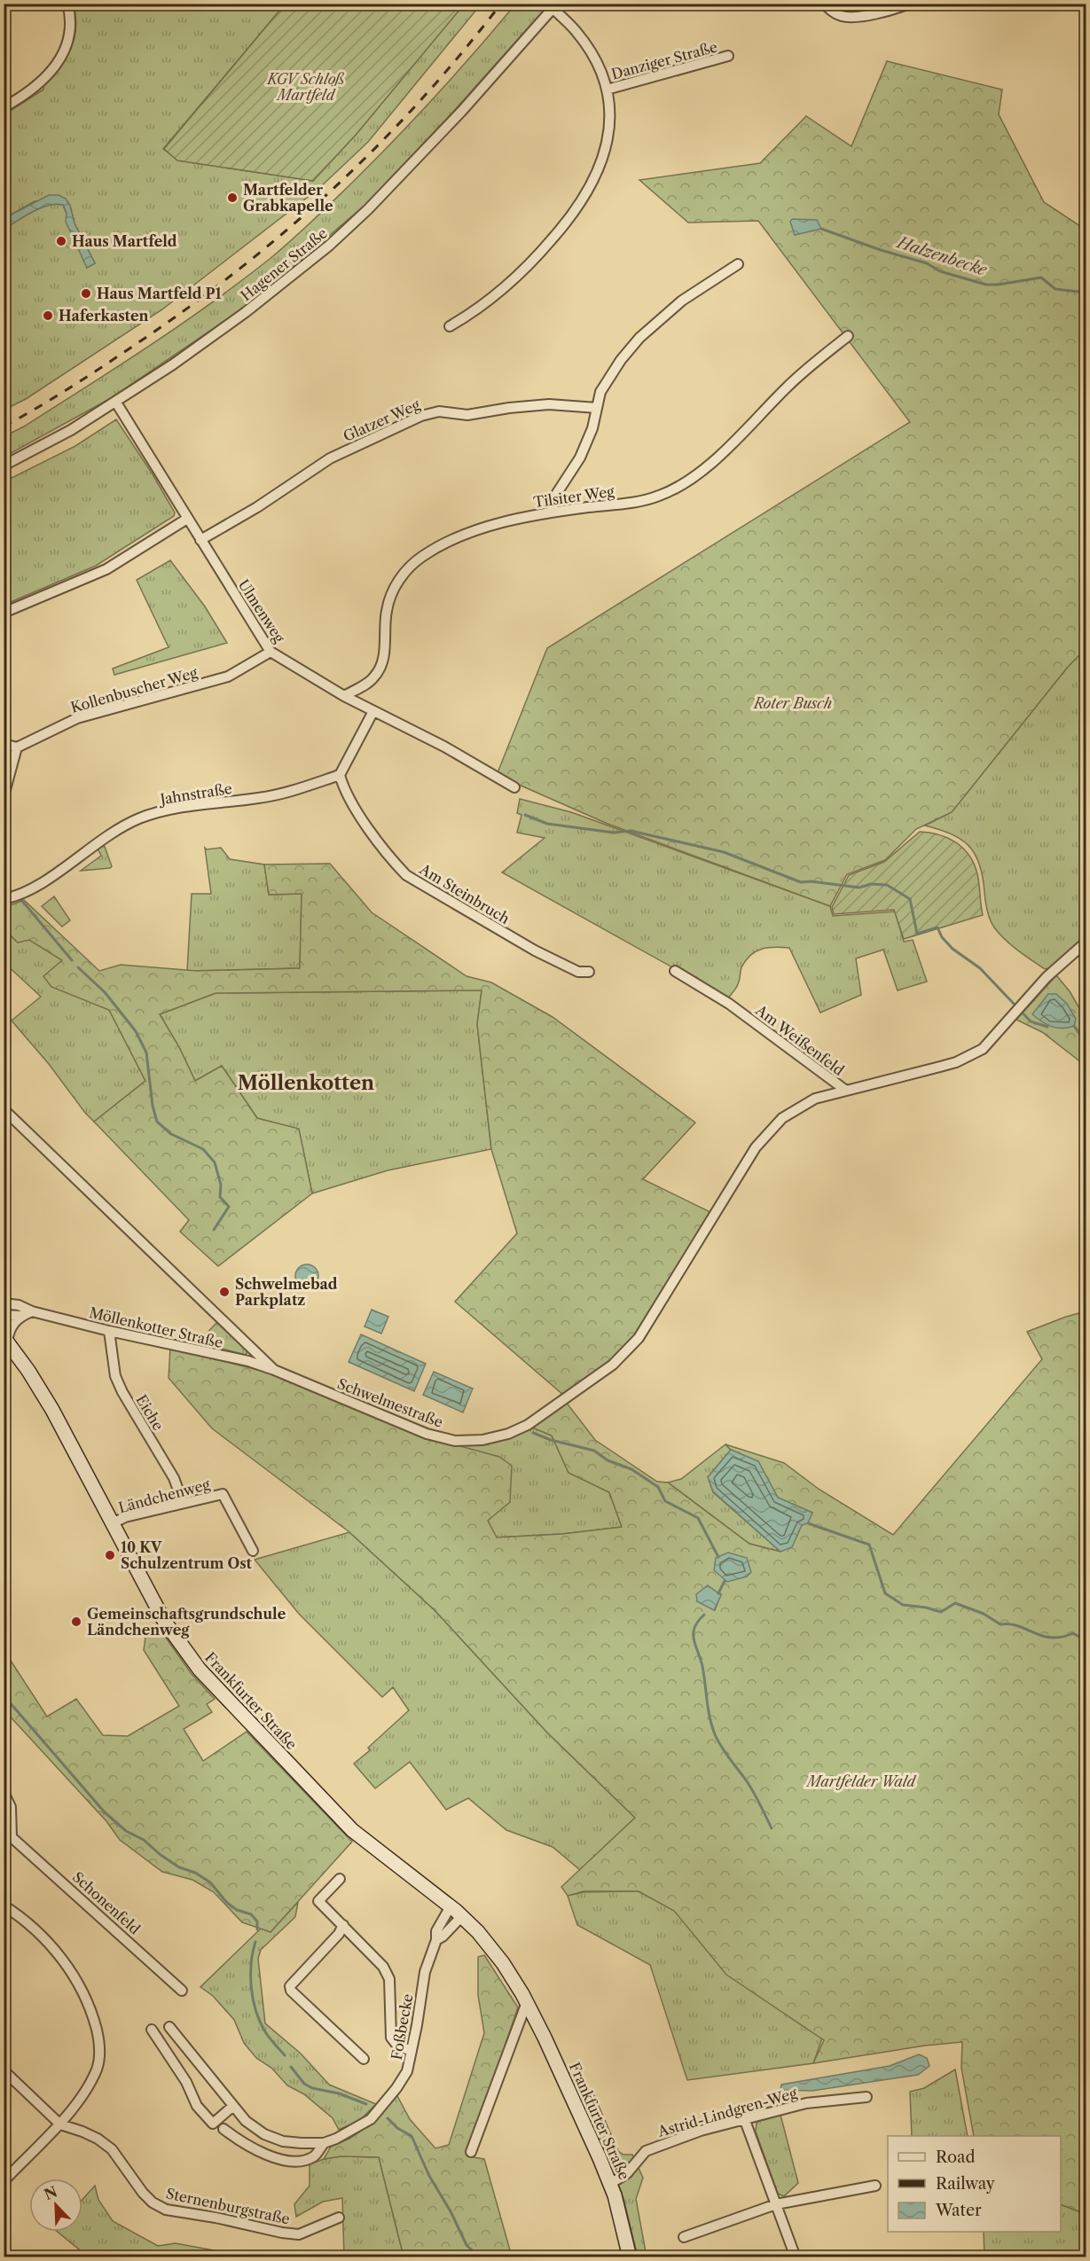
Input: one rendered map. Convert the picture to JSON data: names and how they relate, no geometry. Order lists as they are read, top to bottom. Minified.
{"streets":{"main road":["Frankfurter Straße"],"street":["Danziger Straße","Hagener Straße","Glatzer Weg","Tilsiter Weg","Ulmenweg","Kollenbuscher Weg","Jahnstraße","Am Steinbruch","Am Weißenfeld","Möllenkotter Straße","Schwelmestraße","Eiche","Ländchenweg","Schonenfeld","Foßbecke","Astrid-Lindgren-Weg","Sternenburgstraße"]},"crossings":[["Hagener Straße","Ulmenweg"],["Glatzer Weg","Ulmenweg"],["Tilsiter Weg","Ulmenweg"],["Ulmenweg","Kollenbuscher Weg"],["Jahnstraße","Am Steinbruch"],["Am Weißenfeld","Schwelmestraße"],["Möllenkotter Straße","Schwelmestraße"],["Möllenkotter Straße","Eiche"],["Eiche","Ländchenweg"],["Ländchenweg","Frankfurter Straße"],["Frankfurter Straße","Foßbecke"],["Frankfurter Straße","Astrid-Lindgren-Weg"]],"districts":["Möllenkotten"],"water":["Halzenbecke"],"parks":["KGV Schloß Martfeld","Roter Busch","Martfelder Wald"],"places":["Martfelder Grabkapelle","Haus Martfeld","Haus Martfeld P1","Haferkasten","Schwelmebad Parkplatz","10 KV Schulzentrum Ost","Gemeinschaftsgrundschule Ländchenweg"],"legend":["Road","Railway","Water"],"north":"top left"}
